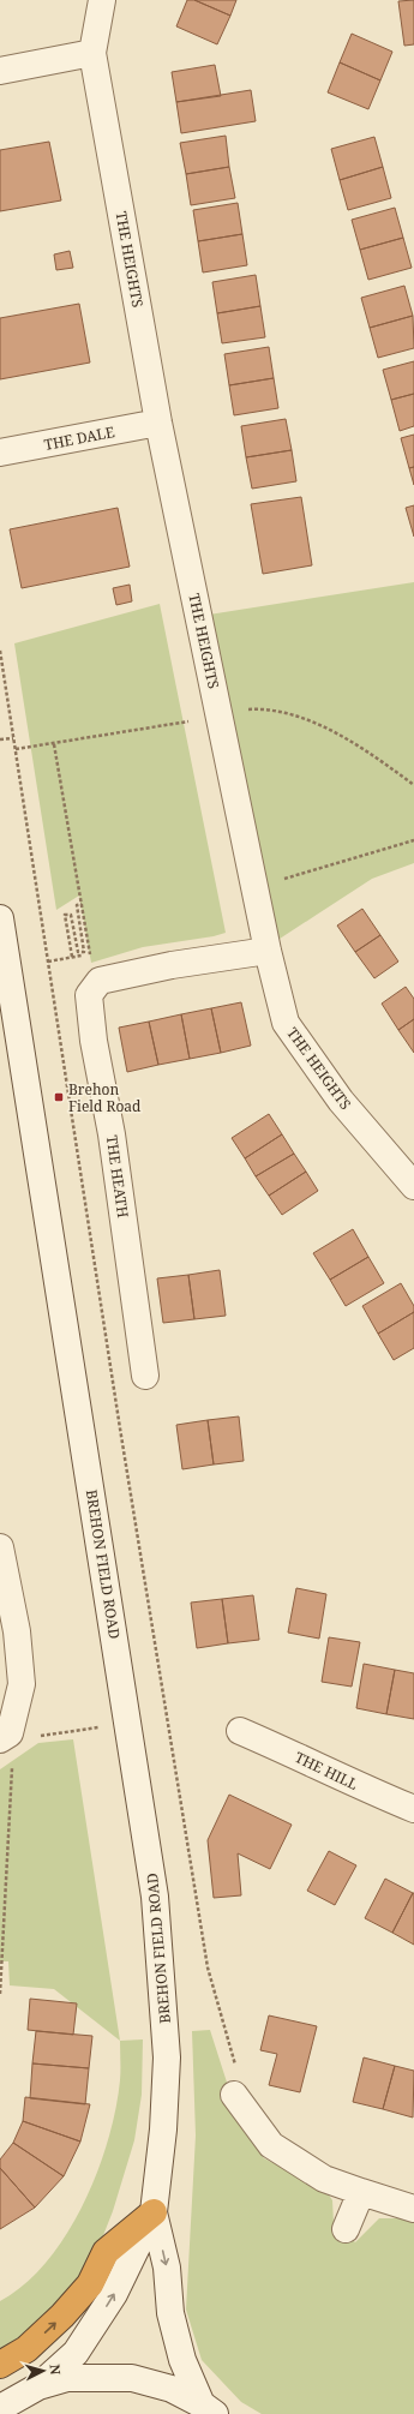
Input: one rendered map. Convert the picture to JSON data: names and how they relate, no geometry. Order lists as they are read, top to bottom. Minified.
{"streets":{"street":["THE HEIGHTS","THE DALE","THE HEATH","BREHON FIELD ROAD","THE HILL"]},"crossings":[["THE HEIGHTS","THE DALE"]],"places":{"transit":["Brehon Field Road"]},"north":"right"}
